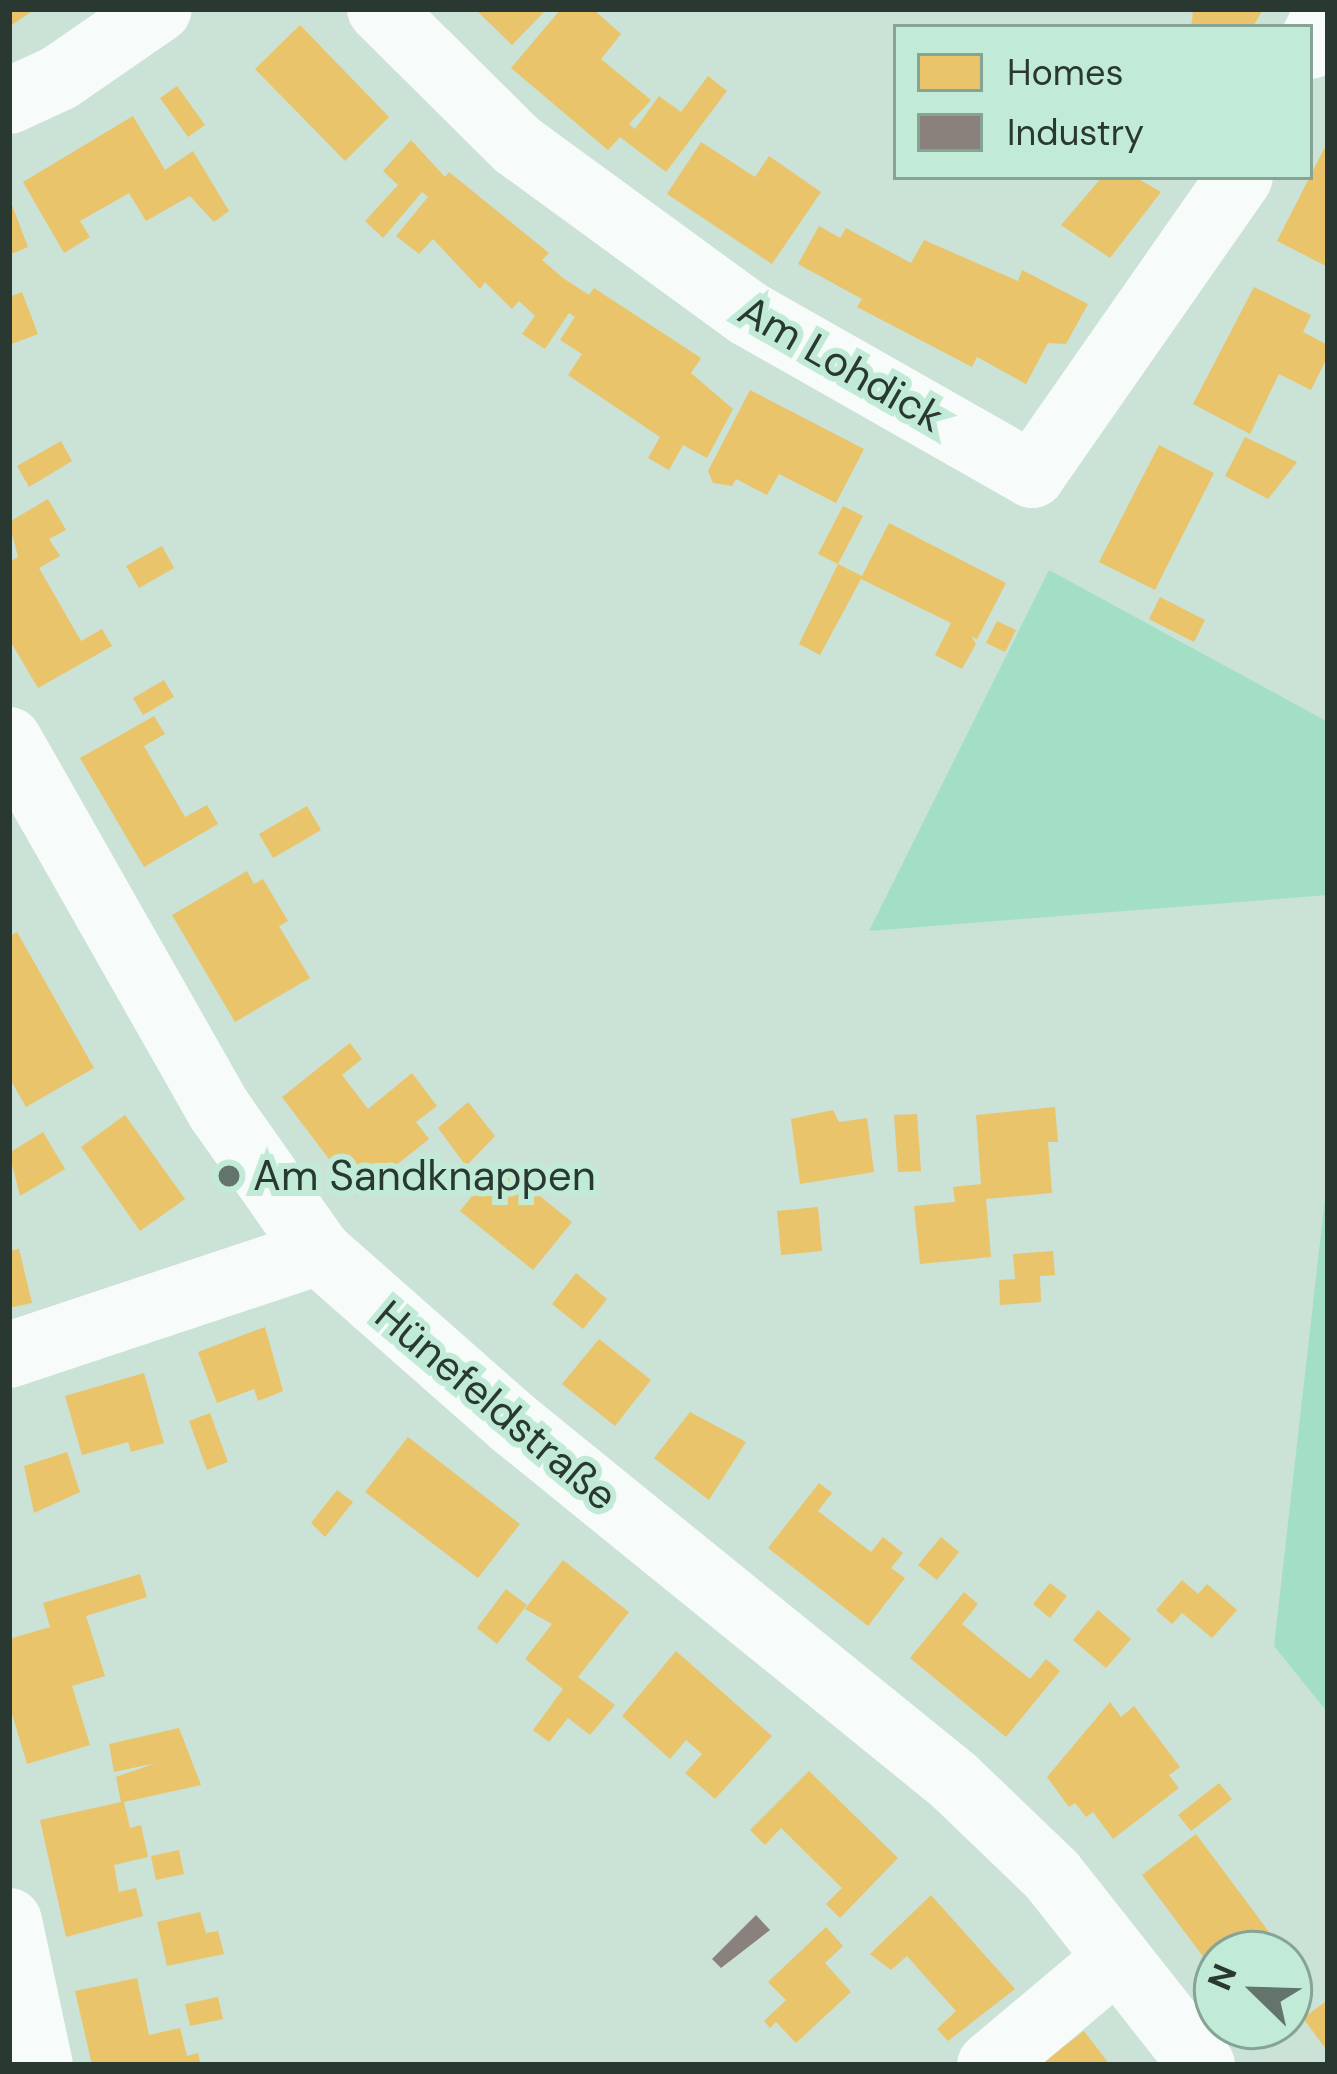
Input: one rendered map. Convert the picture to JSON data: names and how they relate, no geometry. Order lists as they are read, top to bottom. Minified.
{"streets":{"street":["Am Lohdick","Hünefeldstraße"]},"places":["Am Sandknappen"],"legend":["Homes","Industry"],"north":"top left"}
